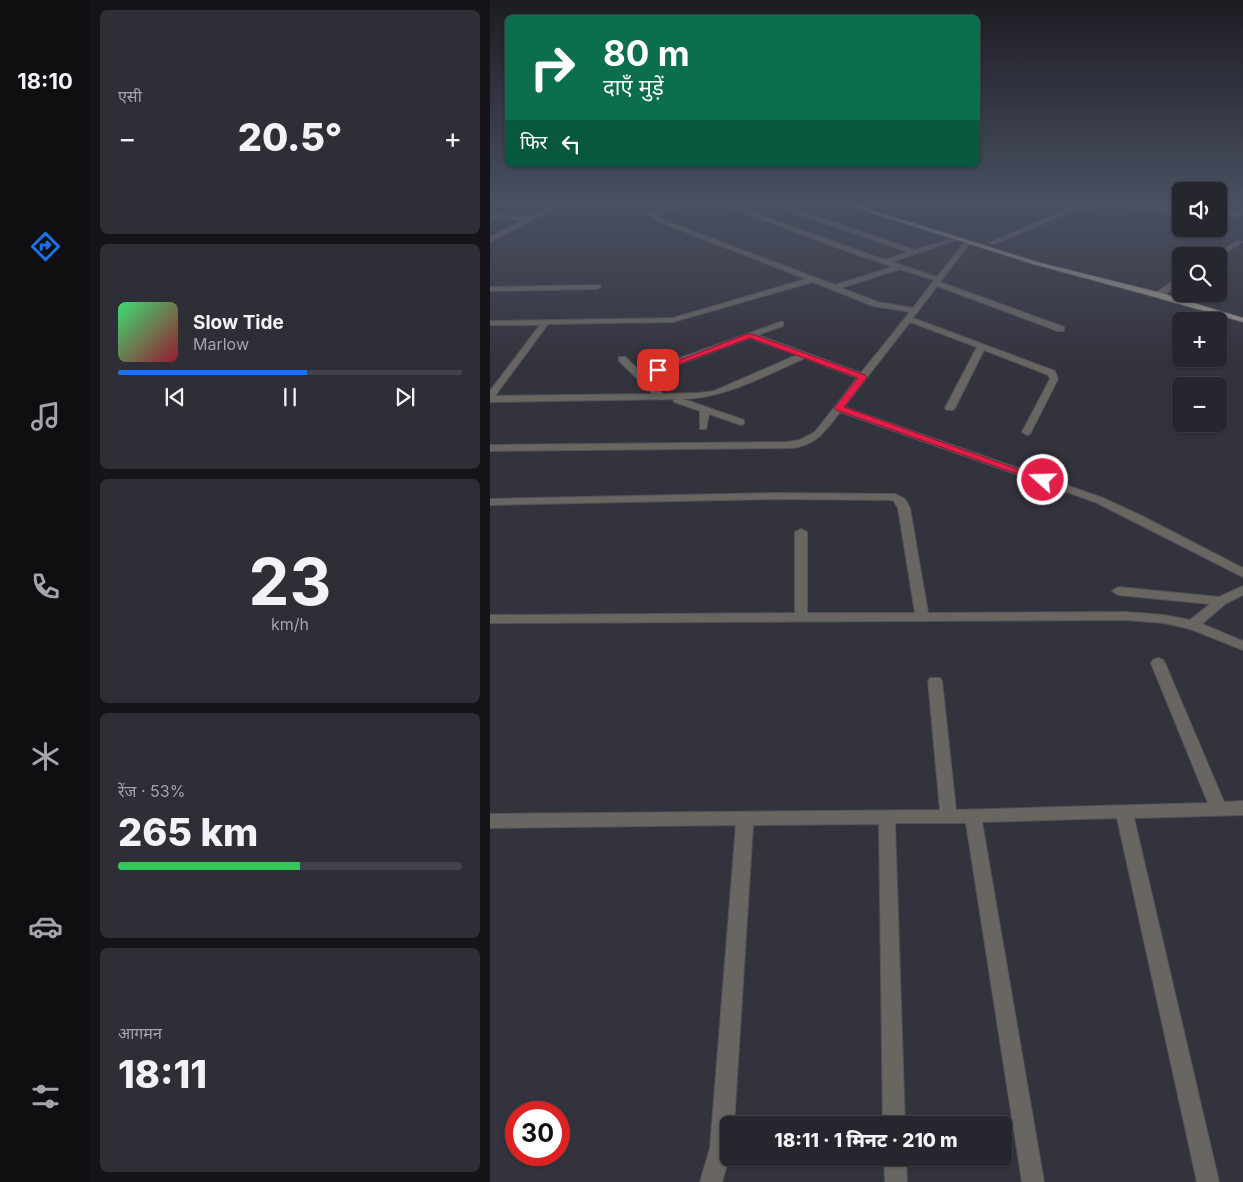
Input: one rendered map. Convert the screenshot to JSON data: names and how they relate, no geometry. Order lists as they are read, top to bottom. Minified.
{"page":{"tabs":"18:10","tile":["एसी",["23","km/h"],["रेंज · 53%","265 km"],["आगमन","18:11"]],"turn":["80 m","दाएँ मुड़ें"],"heat":["−","20.5°","+"],"then":"फिर","map_buttons":["+","−"],"song":["Slow Tide","Marlow"],"limit":"30","trip":"18:11 · 1 मिनट · 210 m"}}
